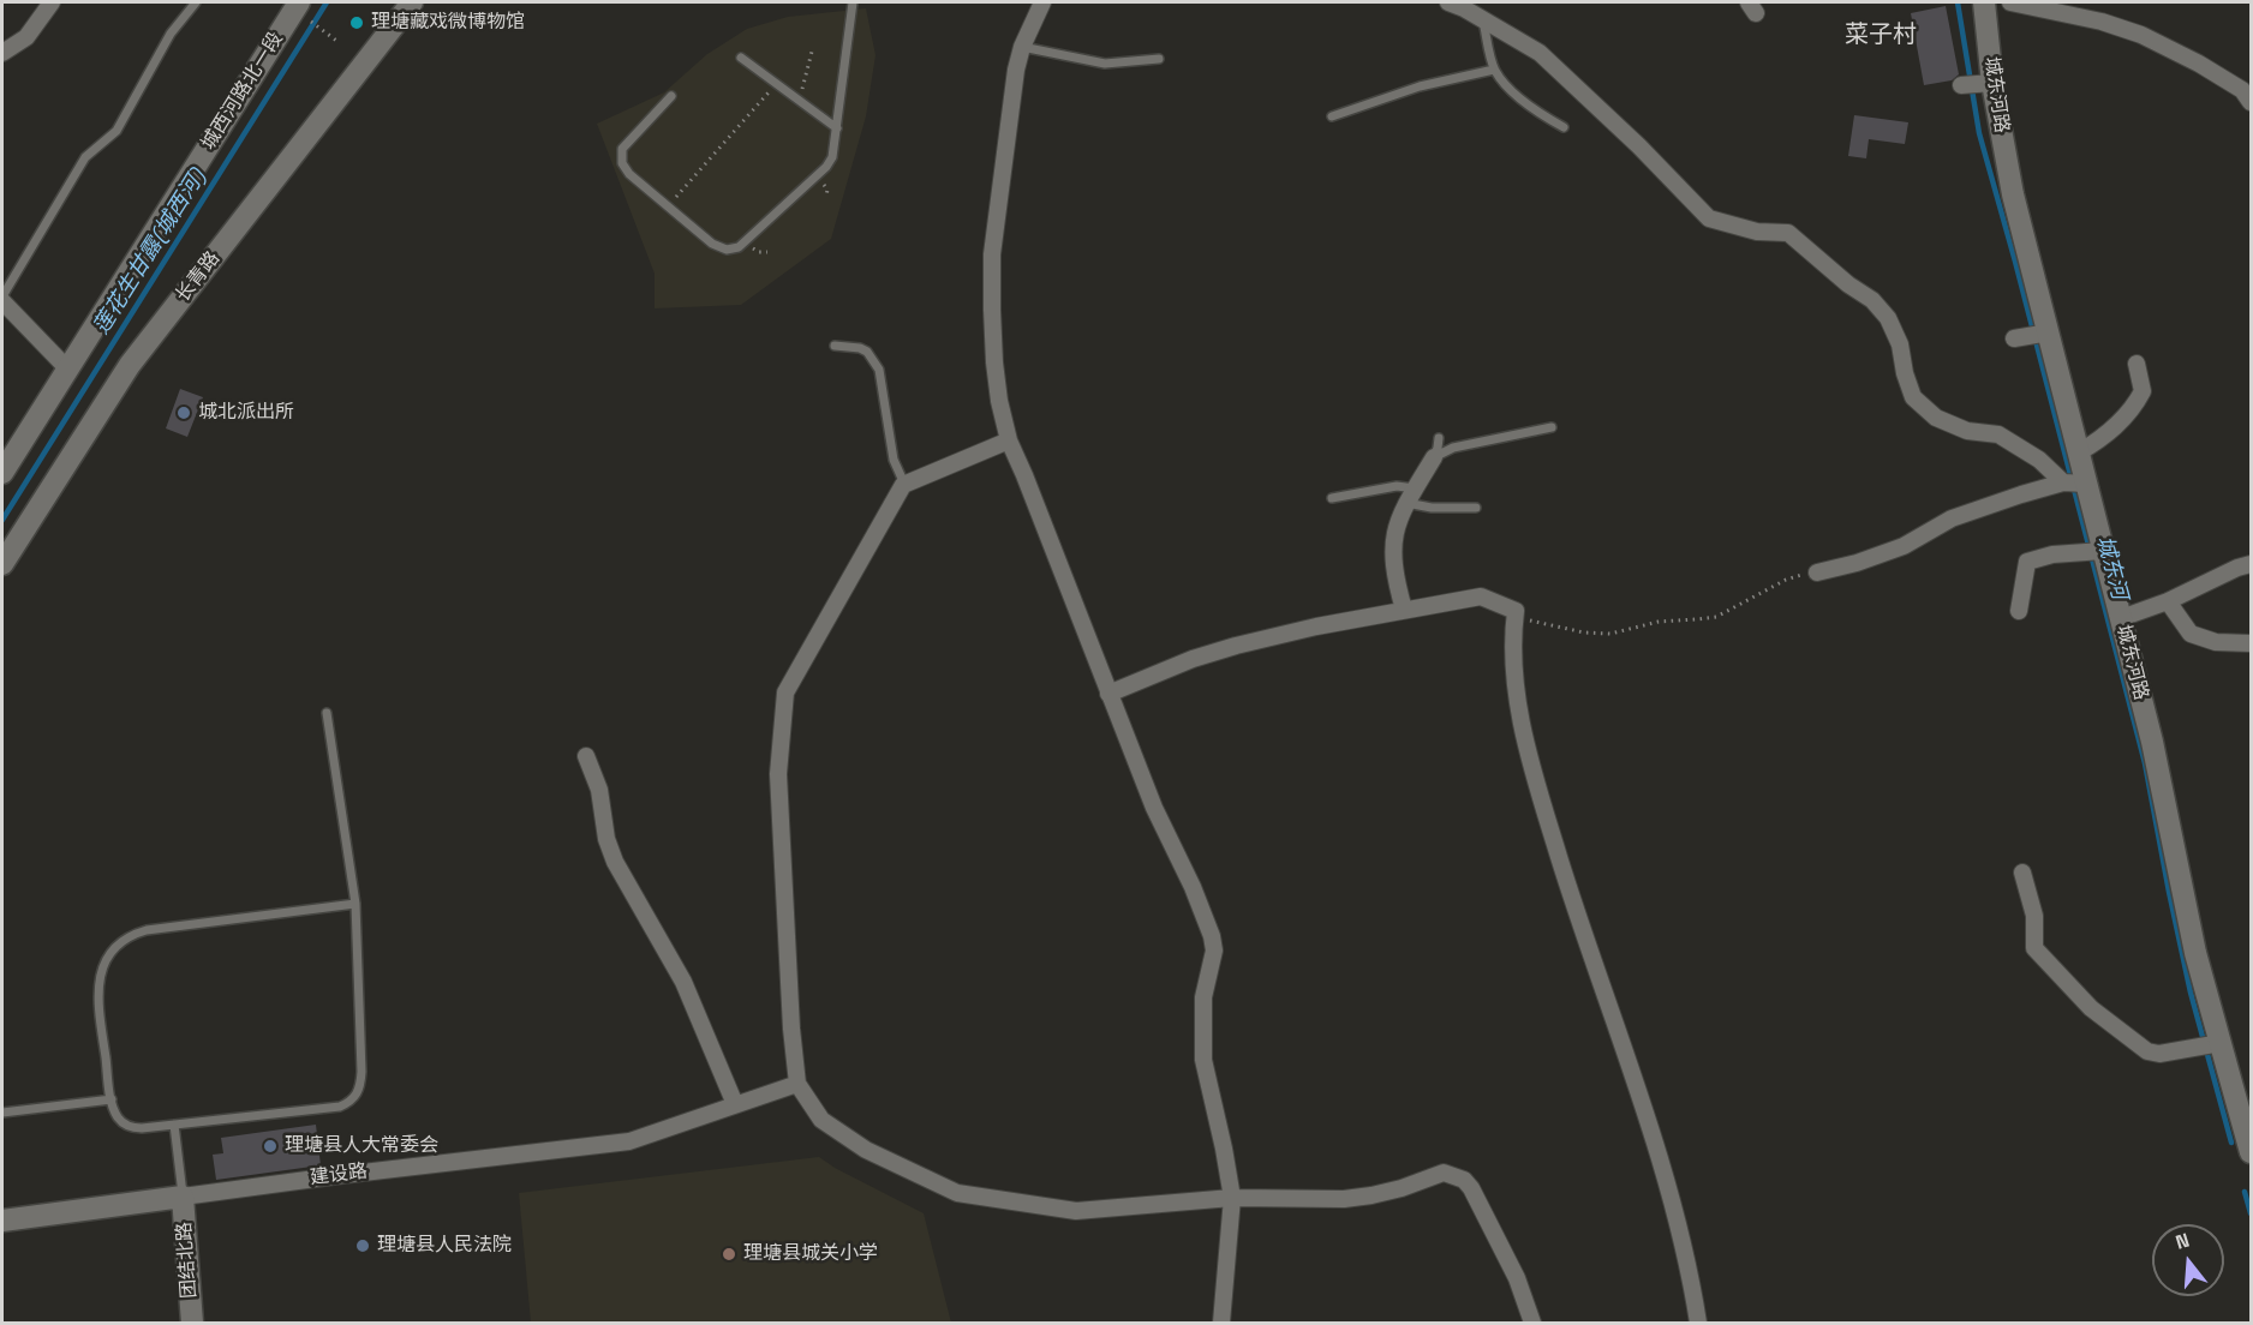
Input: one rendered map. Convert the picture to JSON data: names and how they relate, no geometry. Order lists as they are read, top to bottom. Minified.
{"streets":{"street":["城西河路北一段","城东河路","长青路","建设路","团结北路"]},"crossings":[["建设路","团结北路"]],"districts":["菜子村"],"water":["莲花生甘露(城西河)","城东河"],"places":["理塘藏戏微博物馆","城北派出所","理塘县人大常委会","理塘县人民法院","理塘县城关小学"],"north":"top"}
